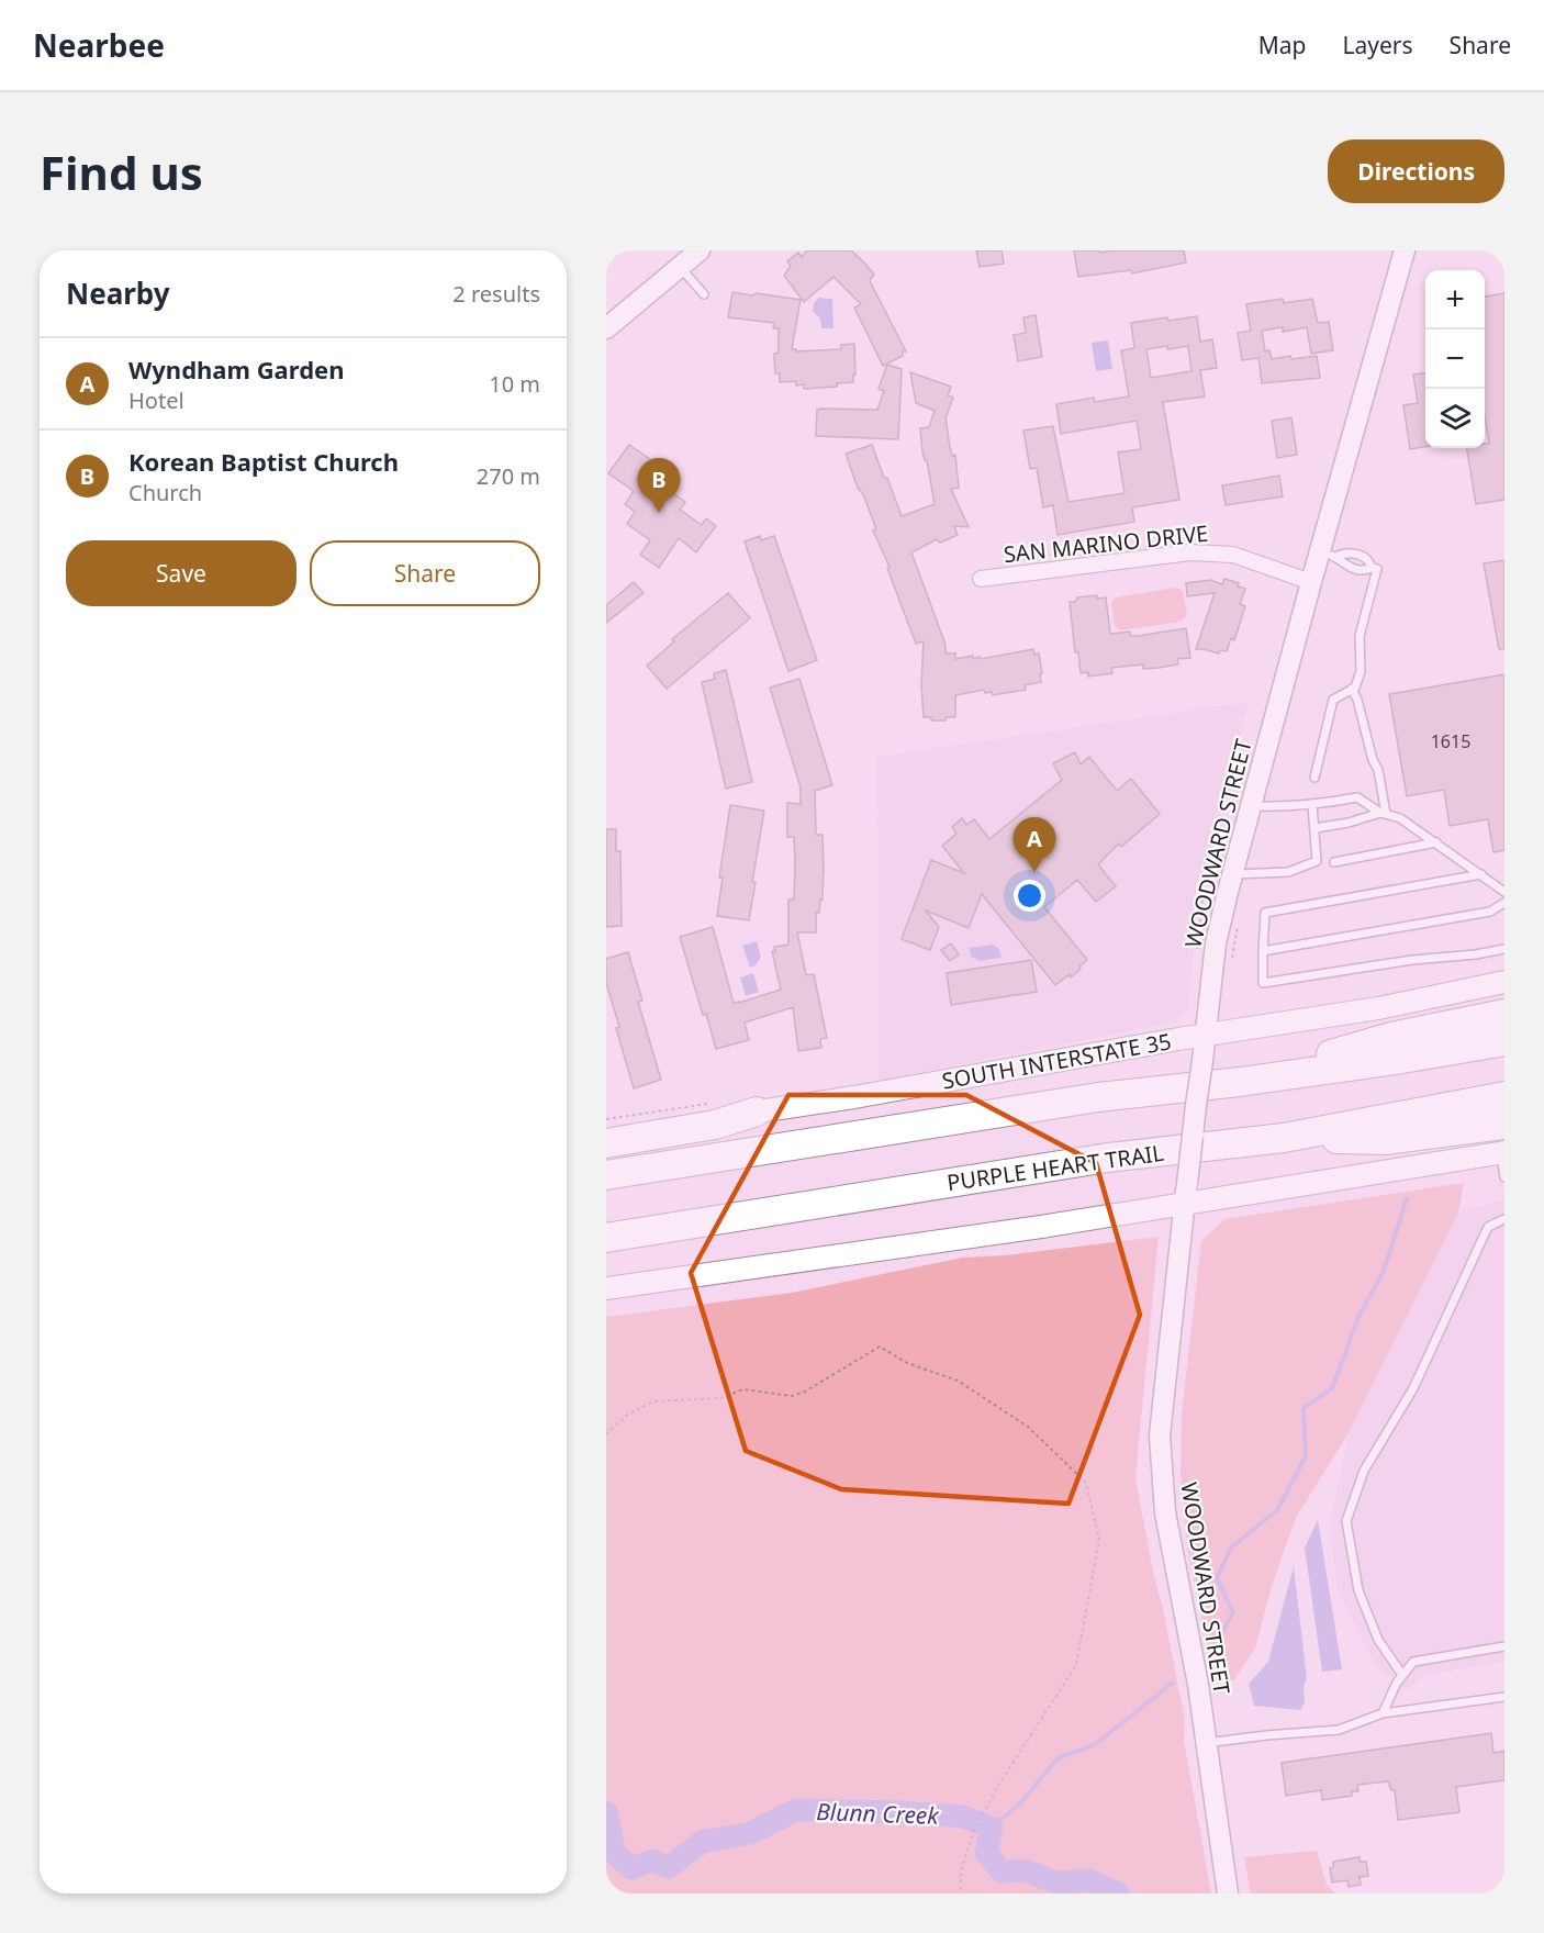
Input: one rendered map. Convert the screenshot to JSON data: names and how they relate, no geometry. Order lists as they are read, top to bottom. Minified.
{"streets":{"highway":["PURPLE HEART TRAIL"],"main road":["SOUTH INTERSTATE 35"],"street":["SAN MARINO DRIVE","WOODWARD STREET"]},"crossings":[["SAN MARINO DRIVE","WOODWARD STREET"],["WOODWARD STREET","SOUTH INTERSTATE 35"]],"water":["Blunn Creek"],"house_numbers":["1615"],"page":{"header":"Nearbee","nav":["Map","Layers","Share"],"buttons":["Directions",["Save","Share"]],"title":"Find us","heading":["Nearby","2 results"],"map_buttons":["+","−"],"list":[{"mark":"A","name":"Wyndham Garden","note":"Hotel","value":"10 m"},{"mark":"B","name":"Korean Baptist Church","note":"Church","value":"270 m"}],"pins":["B","A"]}}
